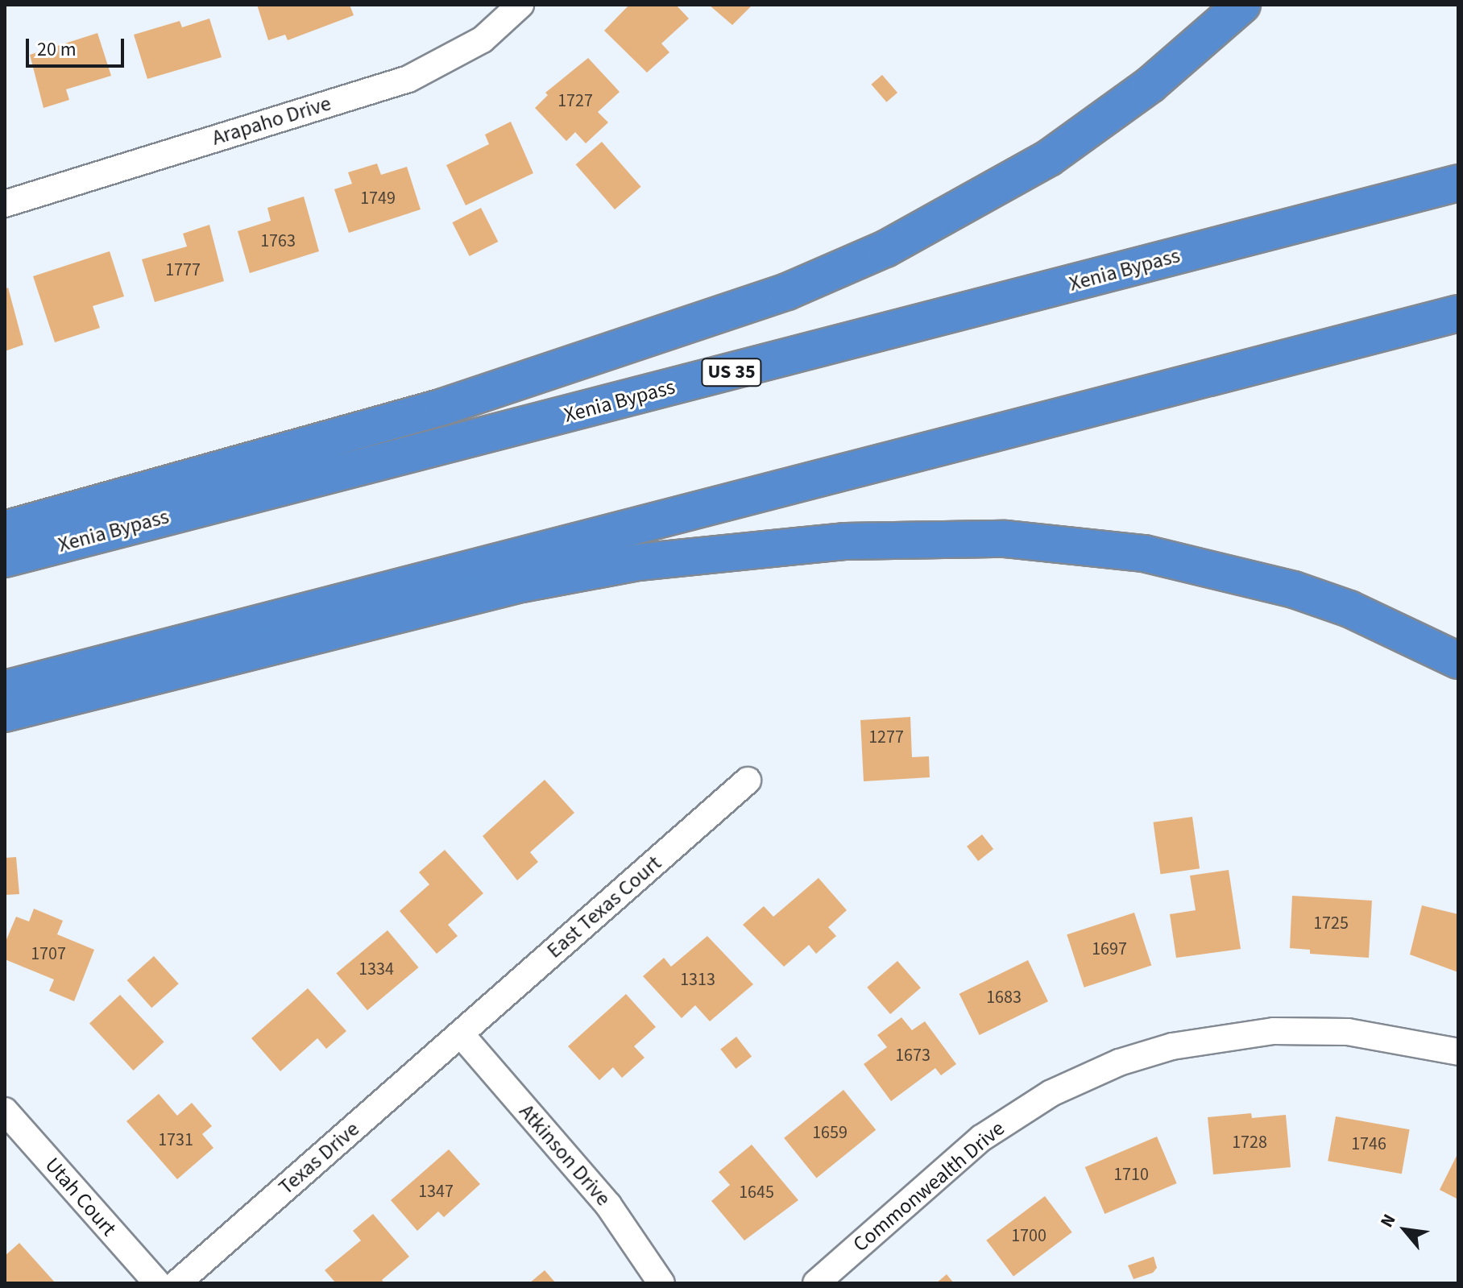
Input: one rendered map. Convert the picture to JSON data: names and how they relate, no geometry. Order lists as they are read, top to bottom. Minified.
{"streets":{"highway":["Xenia Bypass","US 35"],"street":["Arapaho Drive","East Texas Court","Atkinson Drive","Texas Drive","Commonwealth Drive","Utah Court"]},"crossings":[["East Texas Court","Atkinson Drive"],["East Texas Court","Texas Drive"],["Atkinson Drive","Texas Drive"]],"house_numbers":["1727","1749","1763","1777","1277","1725","1697","1707","1334","1313","1683","1673","1659","1731","1728","1746","1710","1347","1645","1700"],"scale_bar":"20 m","north":"top left"}
